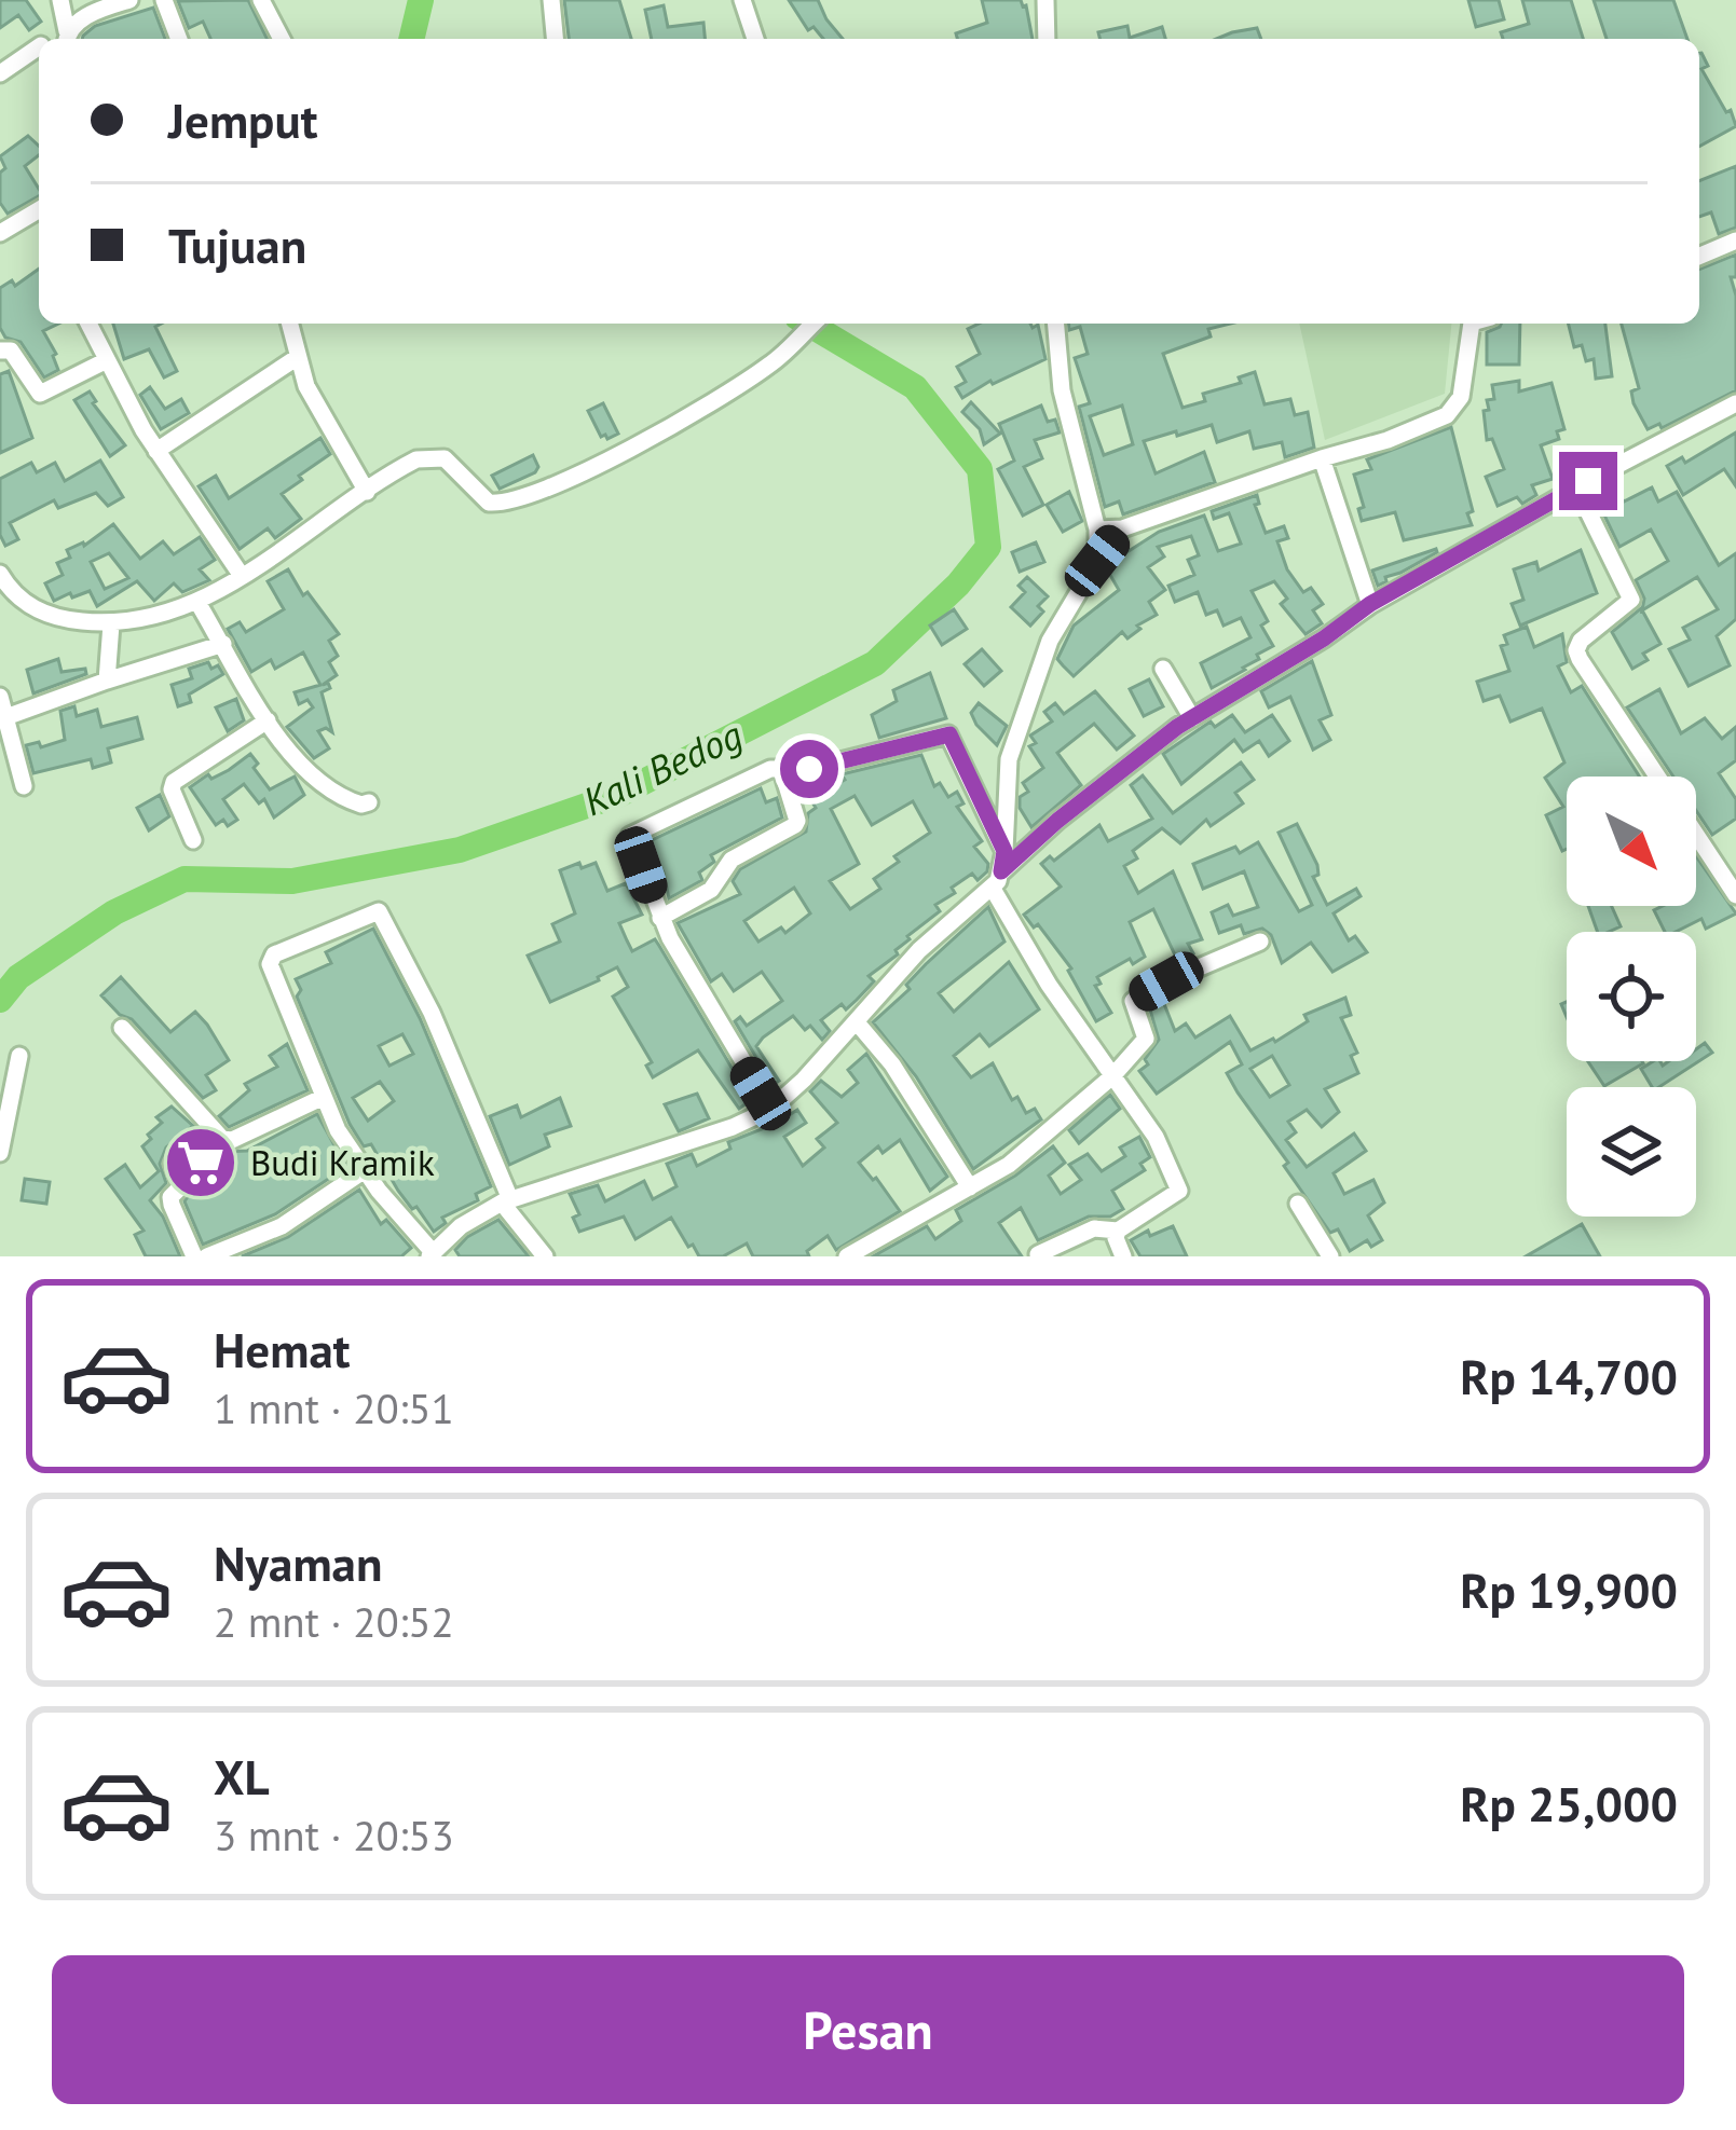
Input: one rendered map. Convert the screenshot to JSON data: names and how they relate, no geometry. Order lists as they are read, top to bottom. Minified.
{"water":["Kali Bedog"],"places":{"supermarket":["Budi Kramik"]},"north":"bottom right","page":{"banner":["Jemput","Tujuan"],"list":[{"name":"Hemat","note":"1 mnt · 20:51","value":"Rp 14,700"},{"name":"Nyaman","note":"2 mnt · 20:52","value":"Rp 19,900"},{"name":"XL","note":"3 mnt · 20:53","value":"Rp 25,000"}],"buttons":"Pesan"}}
